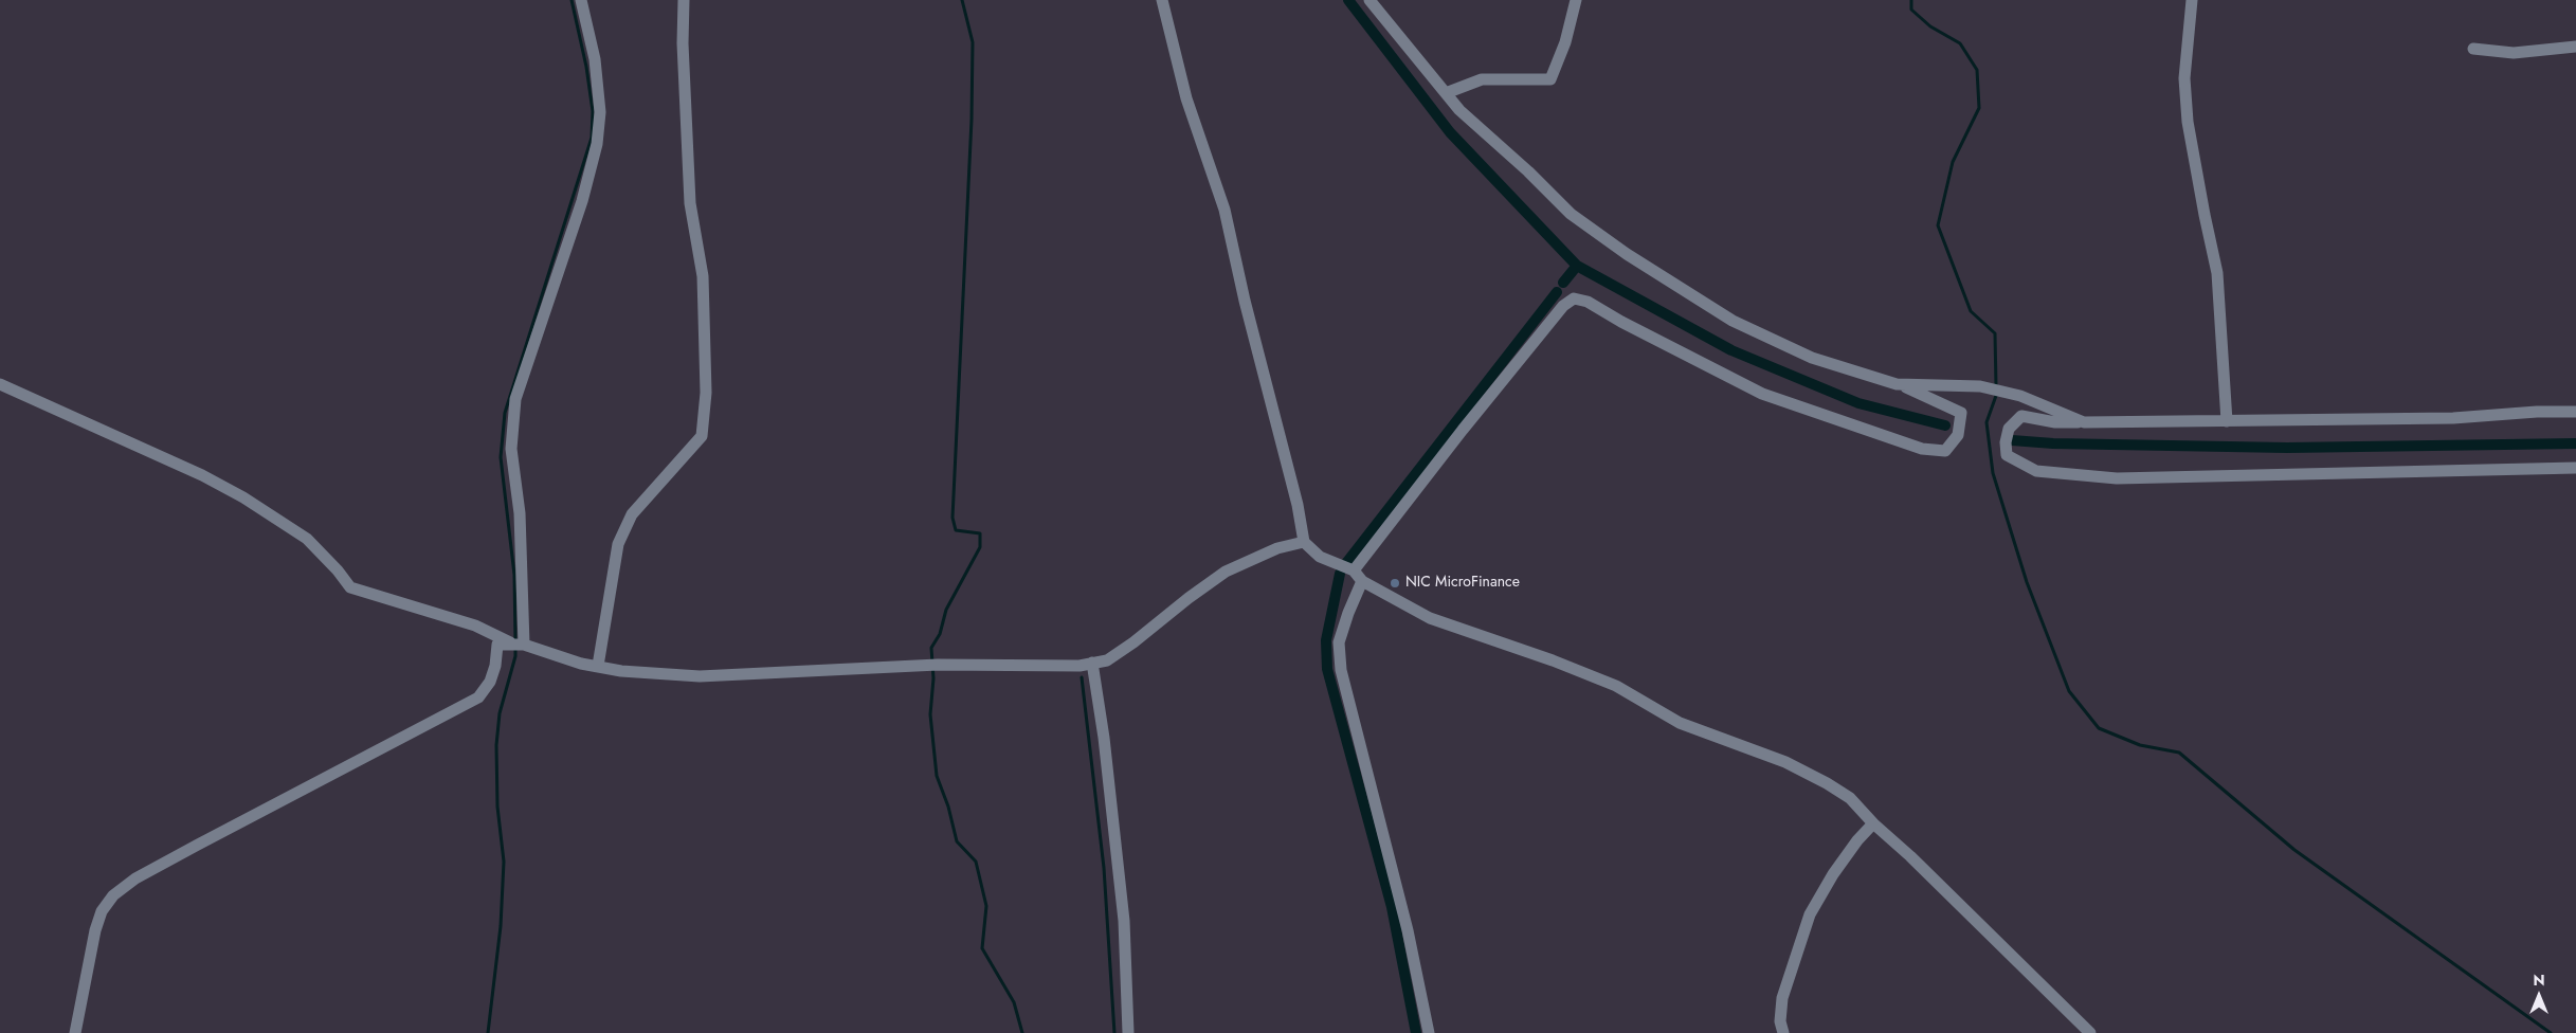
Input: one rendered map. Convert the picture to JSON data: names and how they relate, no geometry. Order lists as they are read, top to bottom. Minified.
{"places":["NIC MicroFinance"],"north":"top"}
